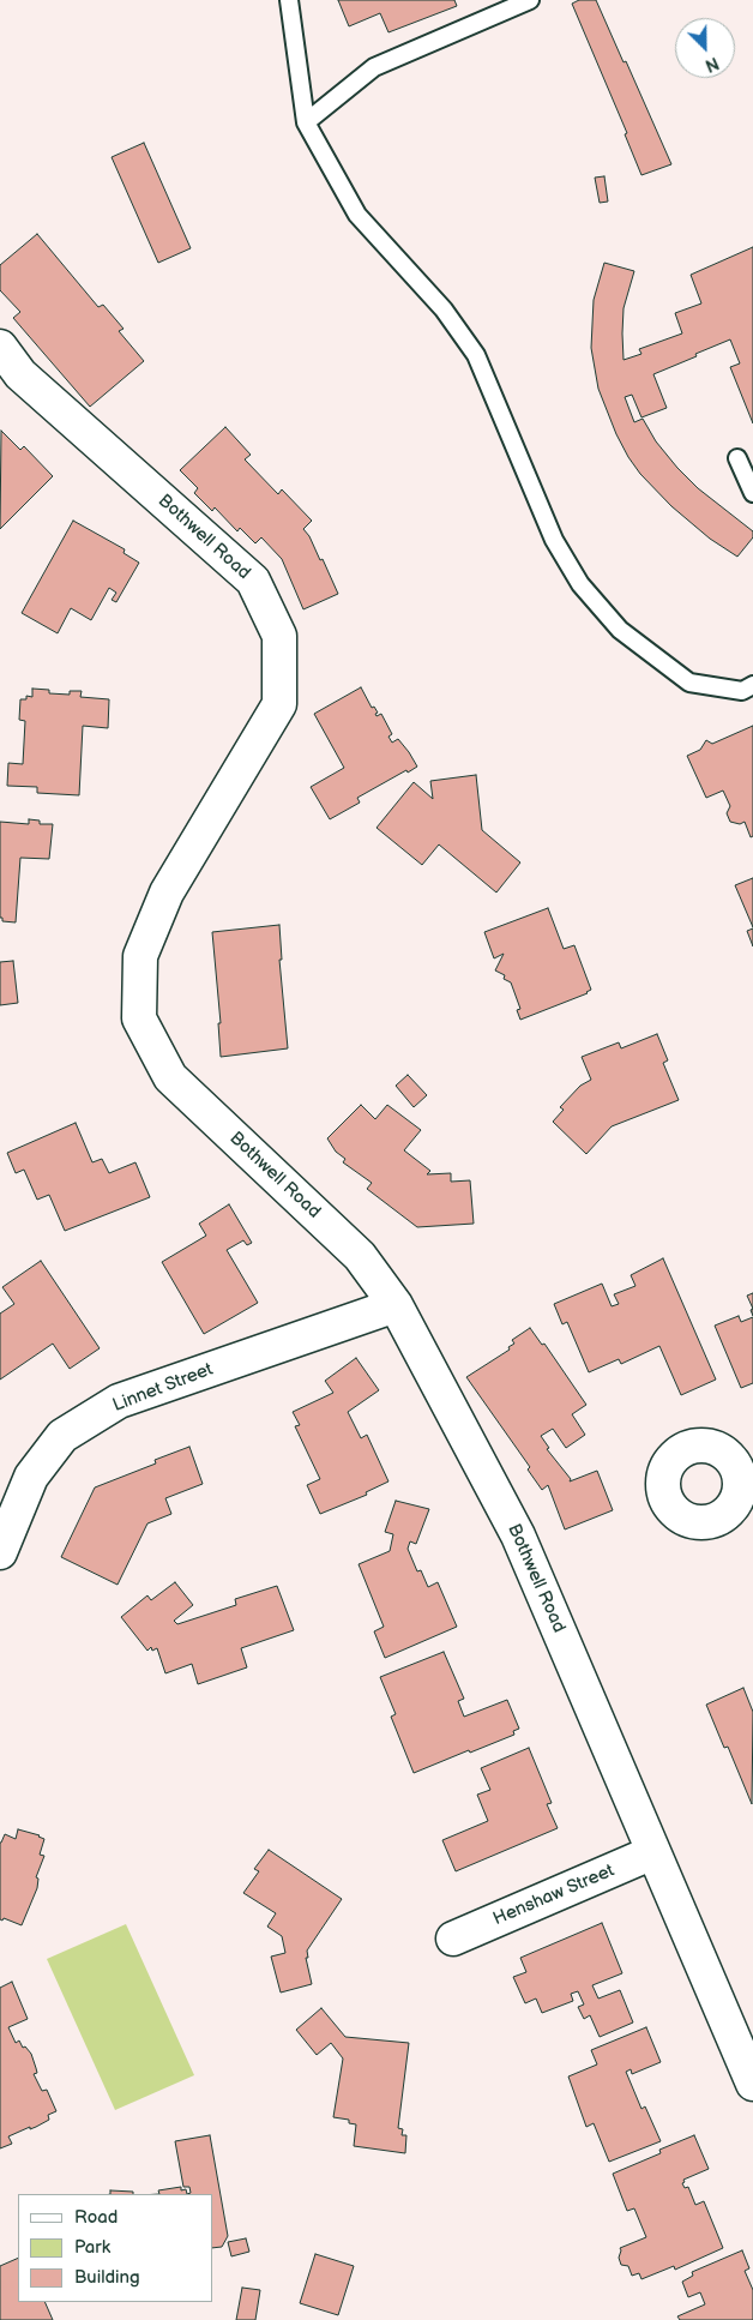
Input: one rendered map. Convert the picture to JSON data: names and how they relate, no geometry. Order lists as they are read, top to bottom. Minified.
{"streets":{"street":["Bothwell Road","Linnet Street","Henshaw Street"]},"crossings":[["Bothwell Road","Linnet Street"],["Bothwell Road","Henshaw Street"]],"legend":["Road","Park","Building"],"north":"bottom right"}
